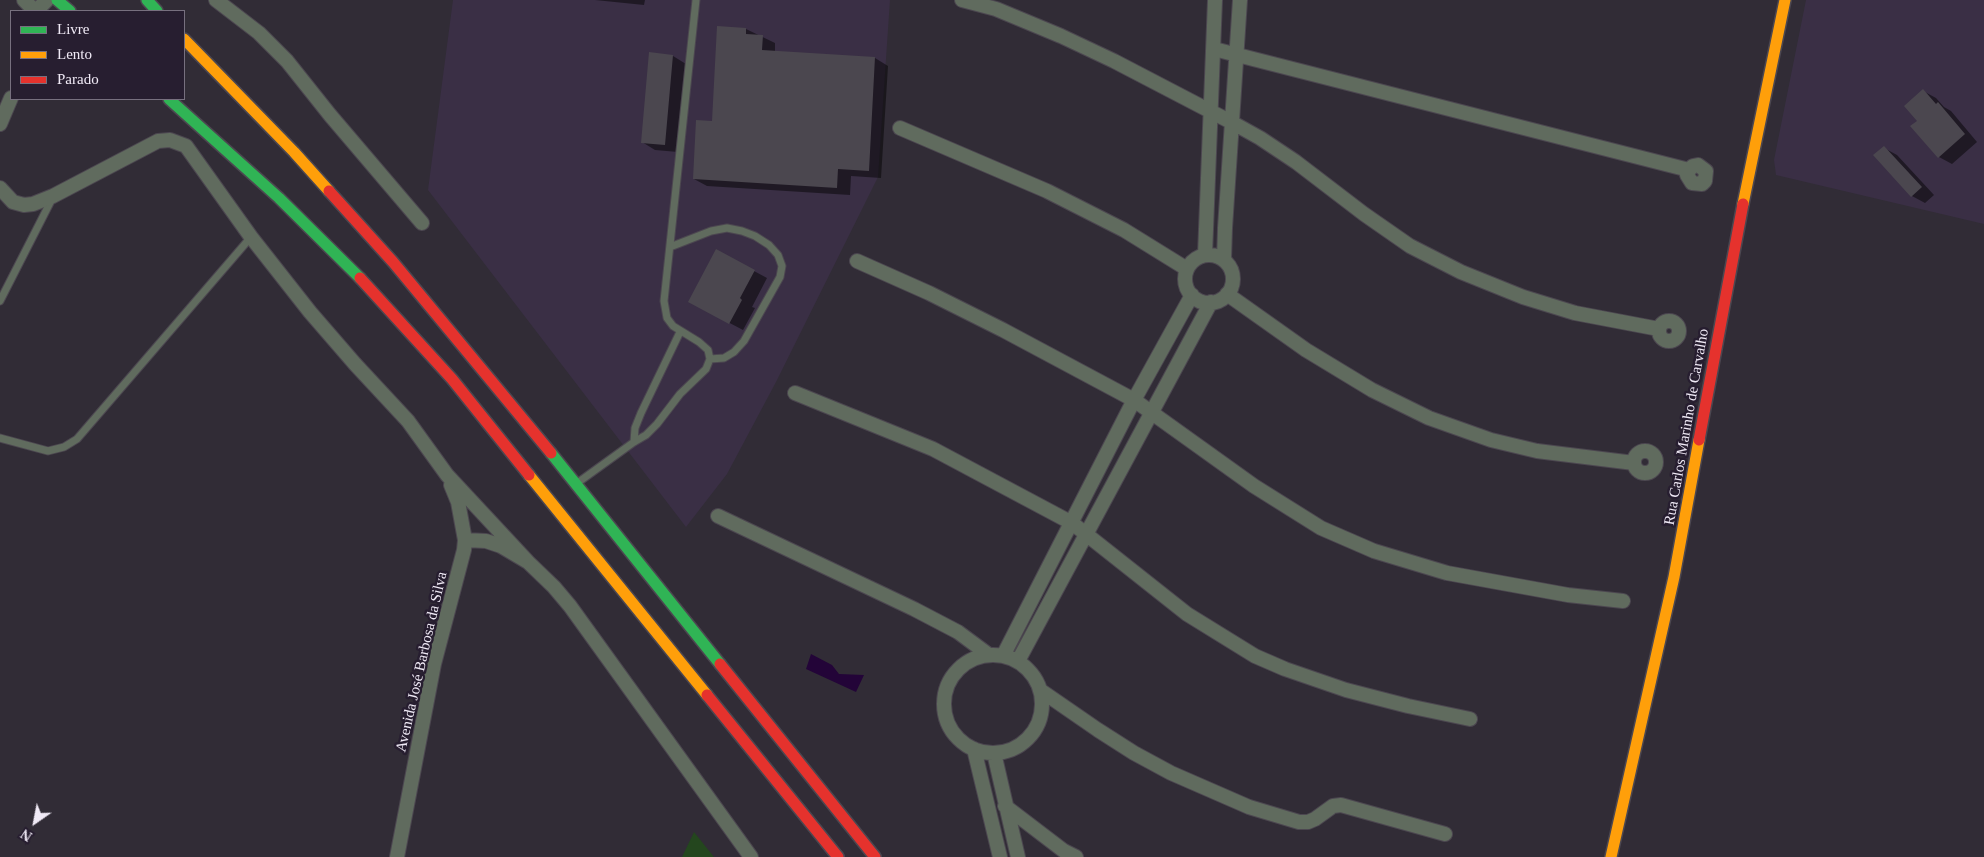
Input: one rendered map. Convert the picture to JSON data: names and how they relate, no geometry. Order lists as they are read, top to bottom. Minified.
{"streets":{"main road":["Rua Carlos Marinho de Carvalho"],"street":["Avenida José Barbosa da Silva"]},"legend":["Livre","Lento","Parado"],"north":"bottom left"}
